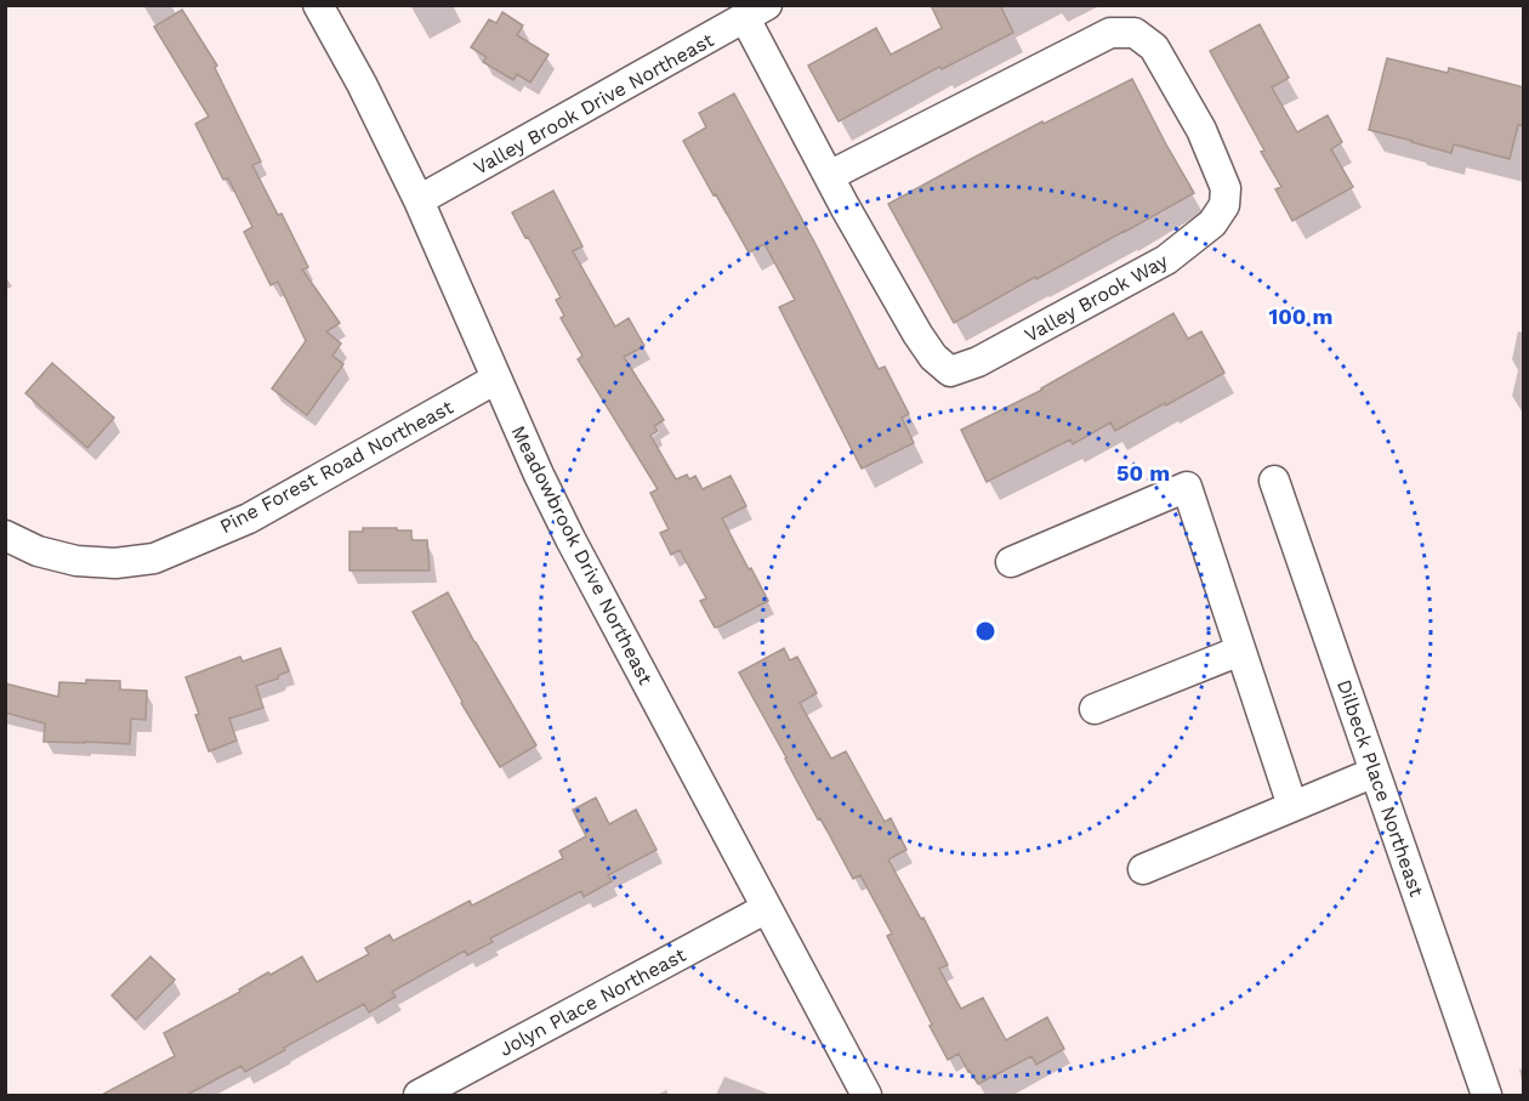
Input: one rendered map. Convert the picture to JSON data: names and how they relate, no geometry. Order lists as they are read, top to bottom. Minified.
{"streets":{"street":["Valley Brook Drive Northeast","Valley Brook Way","Pine Forest Road Northeast","Meadowbrook Drive Northeast","Dilbeck Place Northeast","Jolyn Place Northeast"]},"crossings":[["Valley Brook Drive Northeast","Valley Brook Way"],["Valley Brook Drive Northeast","Meadowbrook Drive Northeast"],["Pine Forest Road Northeast","Meadowbrook Drive Northeast"],["Meadowbrook Drive Northeast","Jolyn Place Northeast"]],"rings":["100 m","50 m"]}
